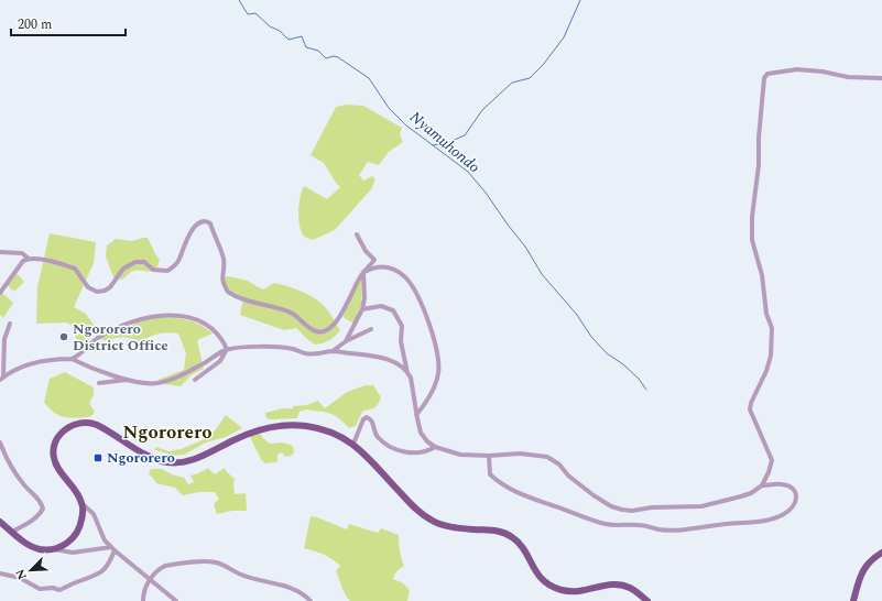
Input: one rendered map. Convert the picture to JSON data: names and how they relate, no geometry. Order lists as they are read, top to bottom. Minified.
{"districts":["Ngororero"],"water":["Nyamuhondo"],"places":{"other":["Ngororero District Office"],"transit":["Ngororero"]},"scale_bar":"200 m","north":"bottom left"}
